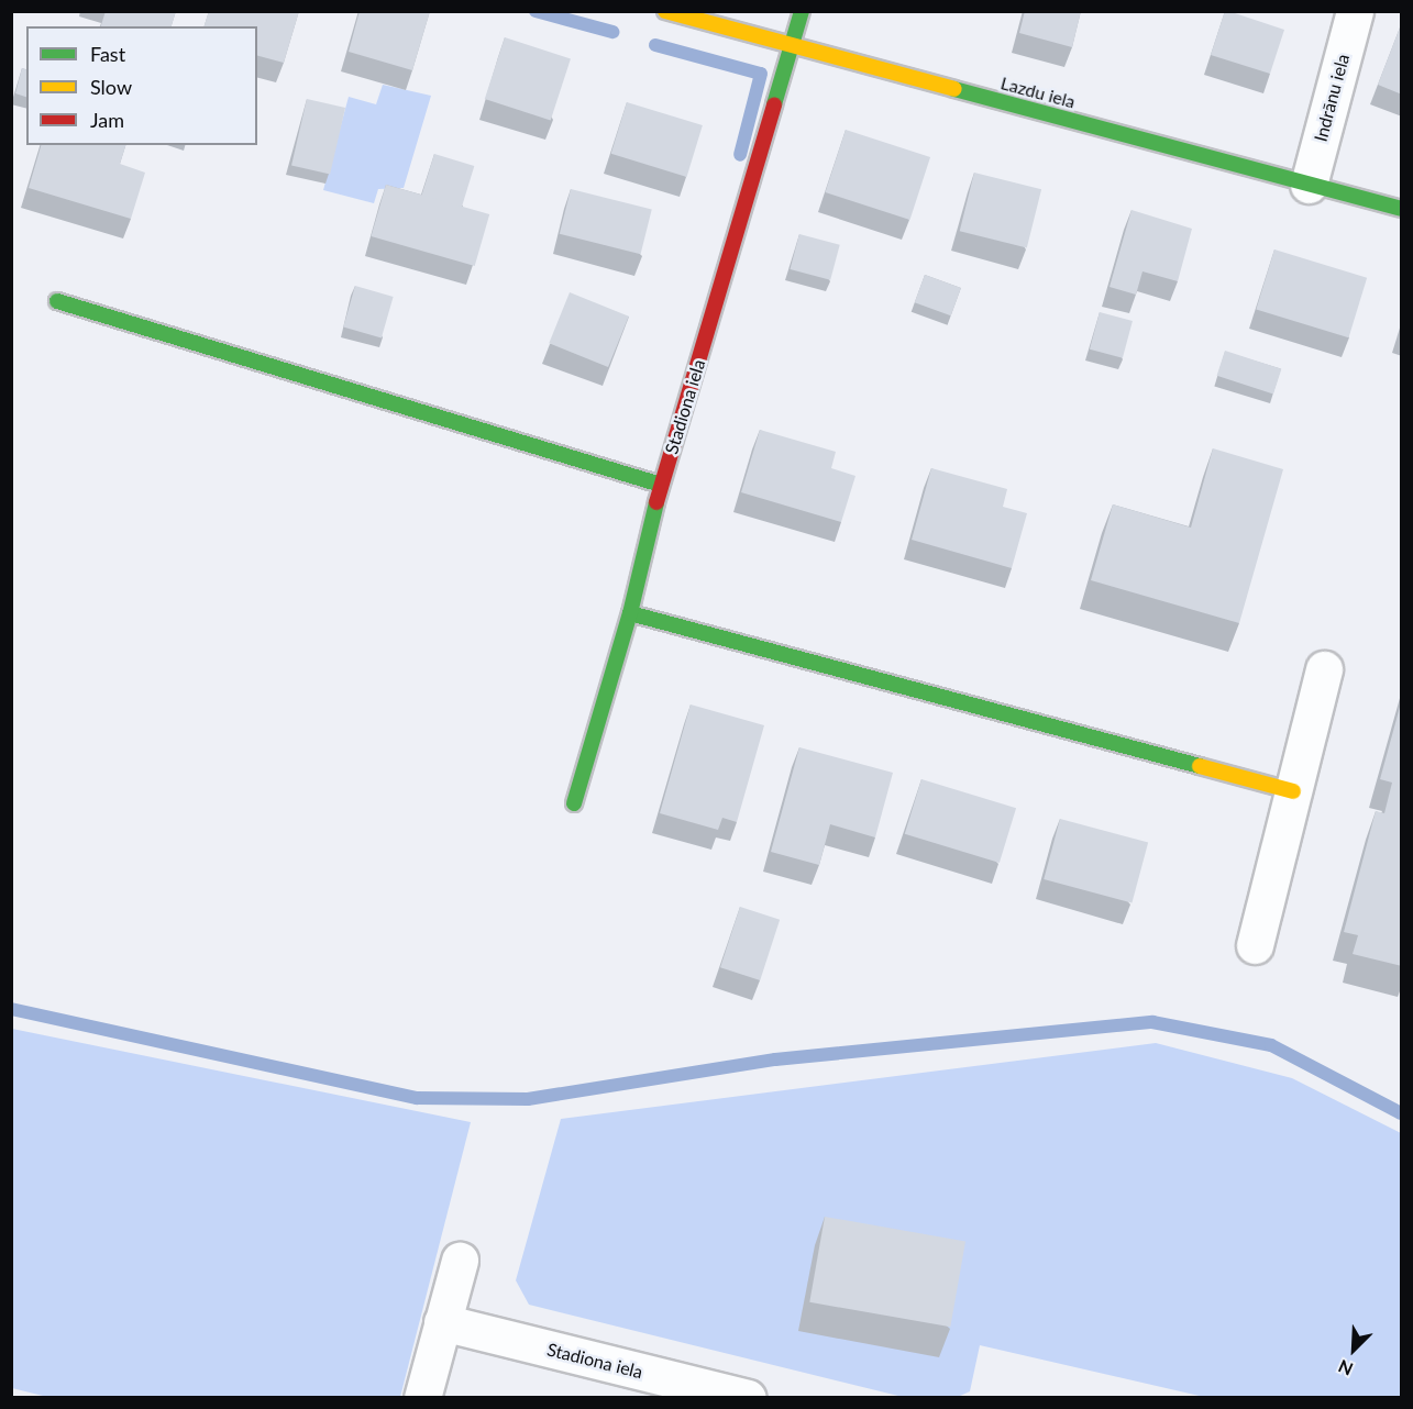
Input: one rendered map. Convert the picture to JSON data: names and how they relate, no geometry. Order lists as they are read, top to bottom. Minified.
{"streets":{"street":["Lazdu iela","Indrānu iela","Stadiona iela"]},"crossings":[["Lazdu iela","Indrānu iela"],["Lazdu iela","Stadiona iela"]],"legend":["Fast","Slow","Jam"],"north":"bottom left"}
